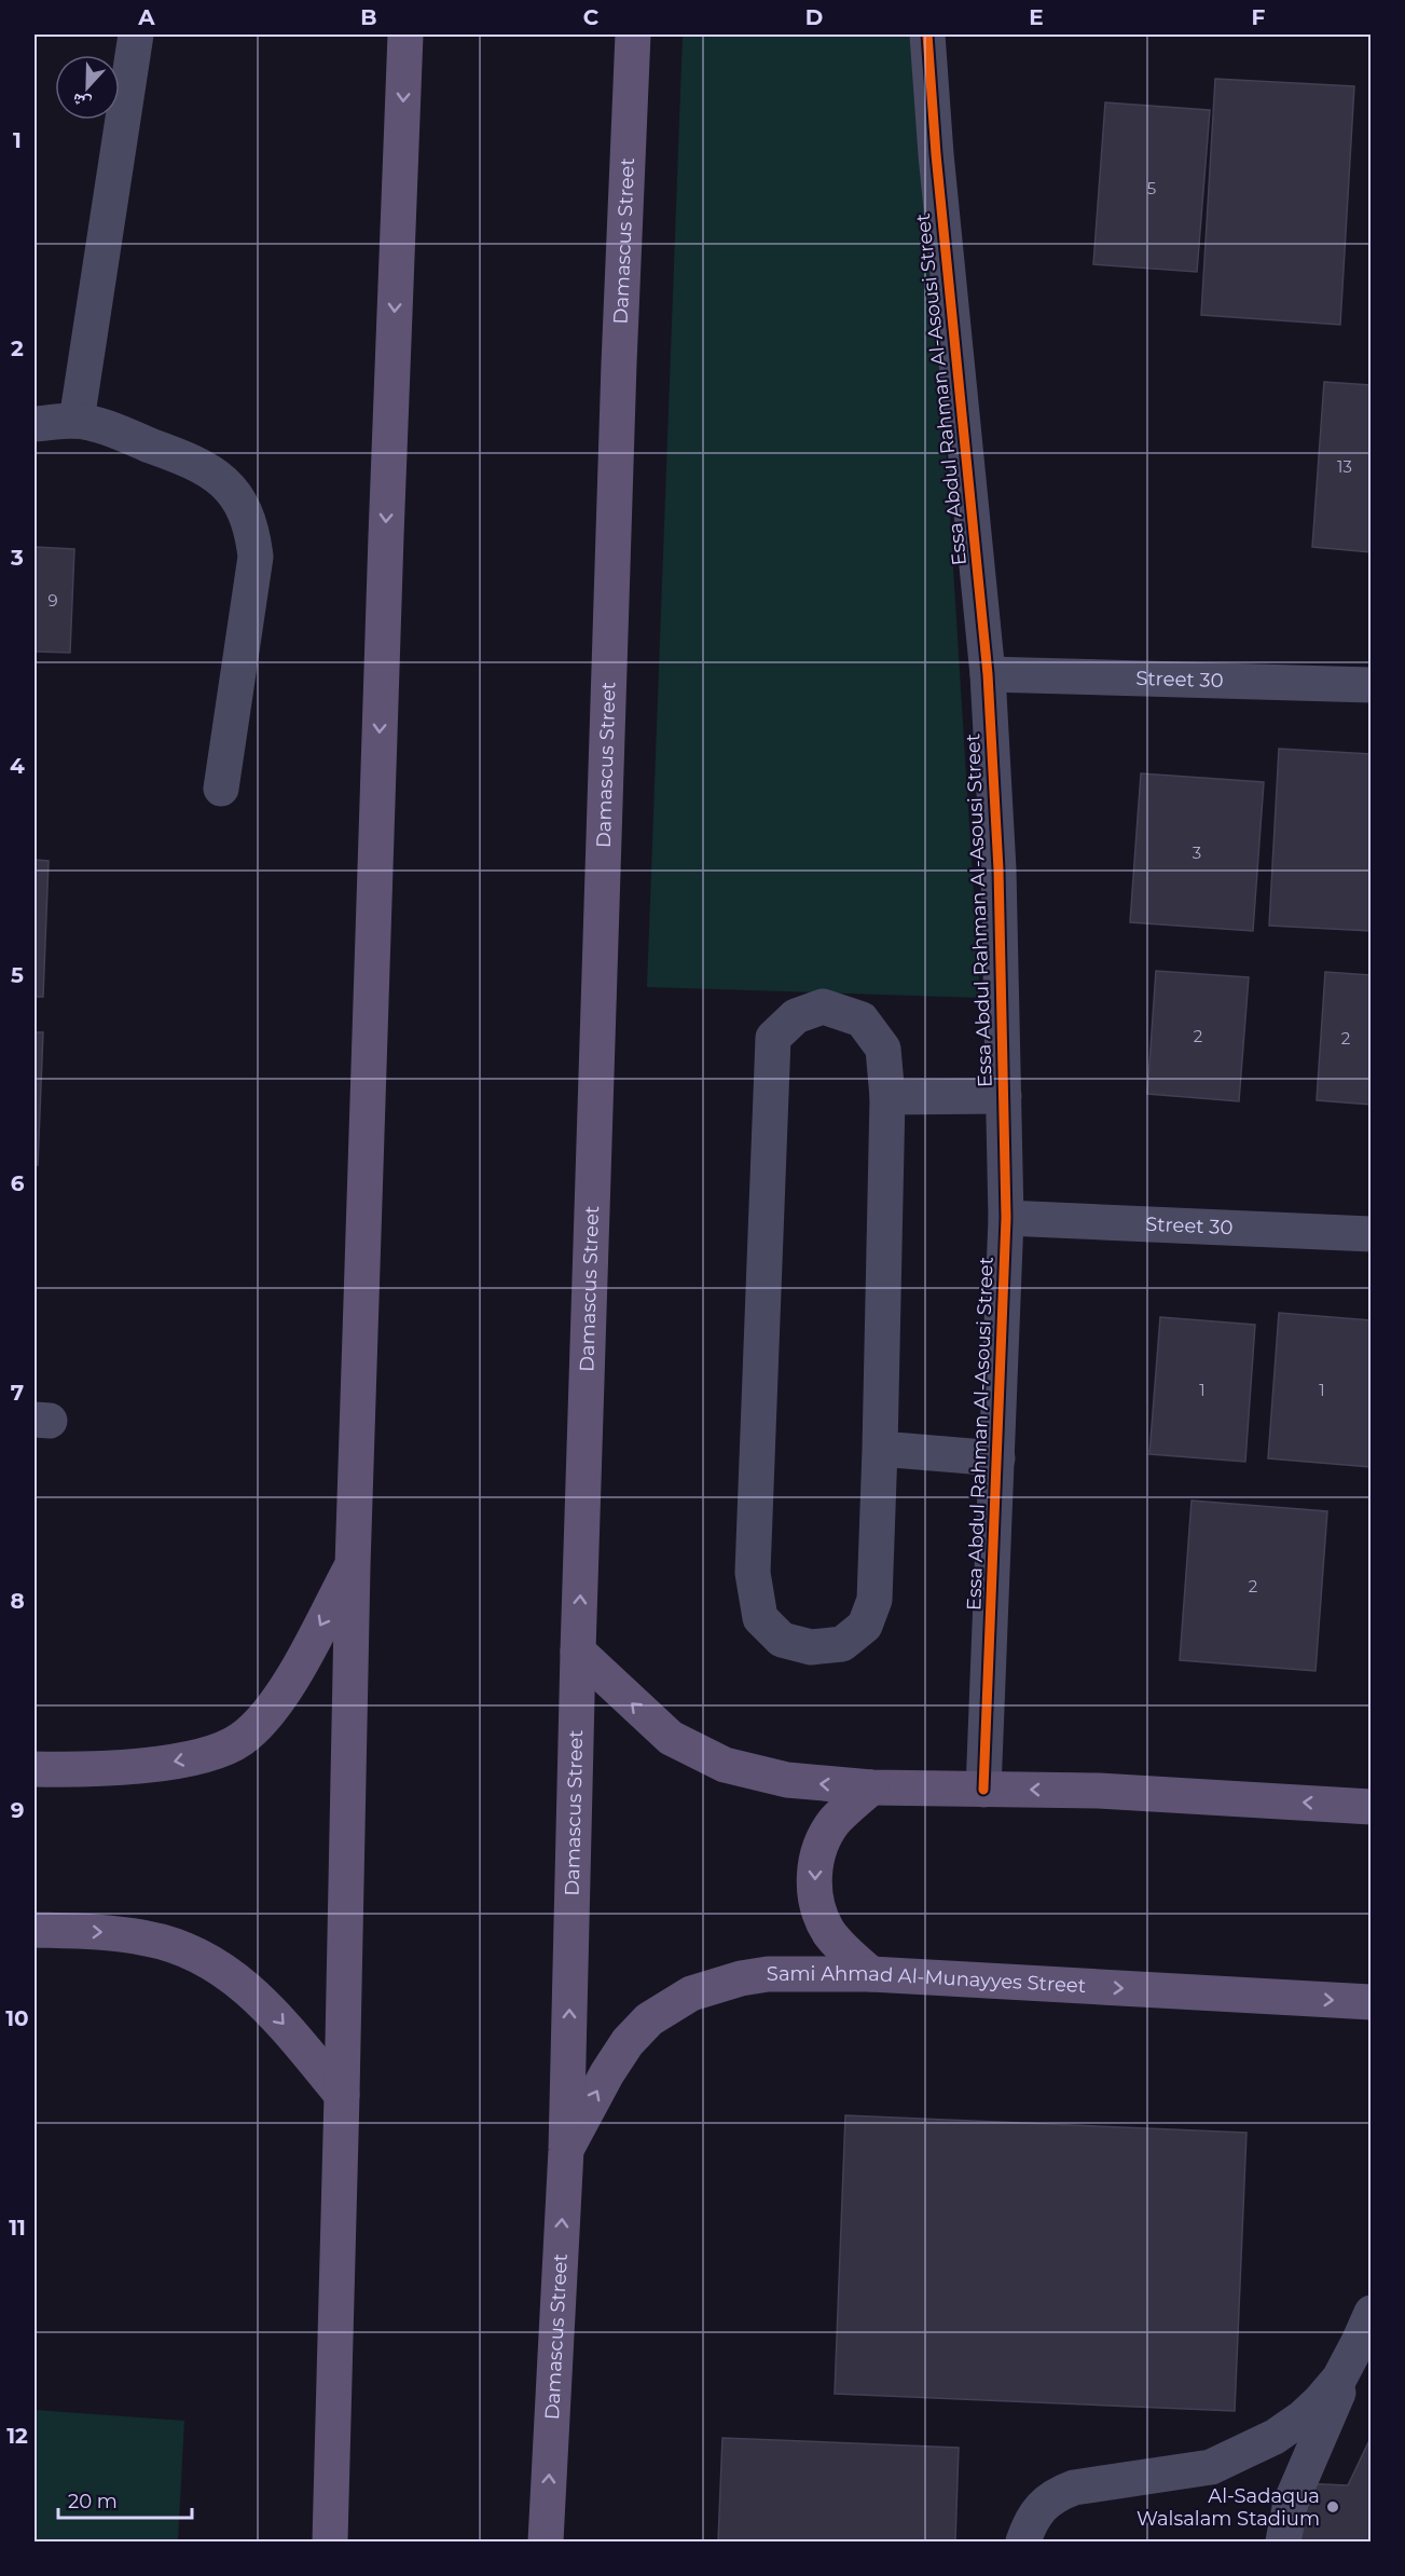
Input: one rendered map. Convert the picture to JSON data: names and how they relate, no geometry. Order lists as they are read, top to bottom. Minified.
{"streets":{"main road":["Damascus Street","Sami Ahmad Al-Munayyes Street"],"street":["Essa Abdul Rahman Al-Asousi Street","Street 30"]},"crossings":[["Damascus Street","Sami Ahmad Al-Munayyes Street"],["Essa Abdul Rahman Al-Asousi Street","Street 30"]],"places":["Al-Sadaqua Walsalam Stadium"],"house_numbers":["5","13","9","3","2","2","1","1","2"],"scale_bar":"20 m","north":"bottom","grid":{"columns":["A","B","C","D","E","F"],"rows":["1","2","3","4","5","6","7","8","9","10","11","12"]}}
